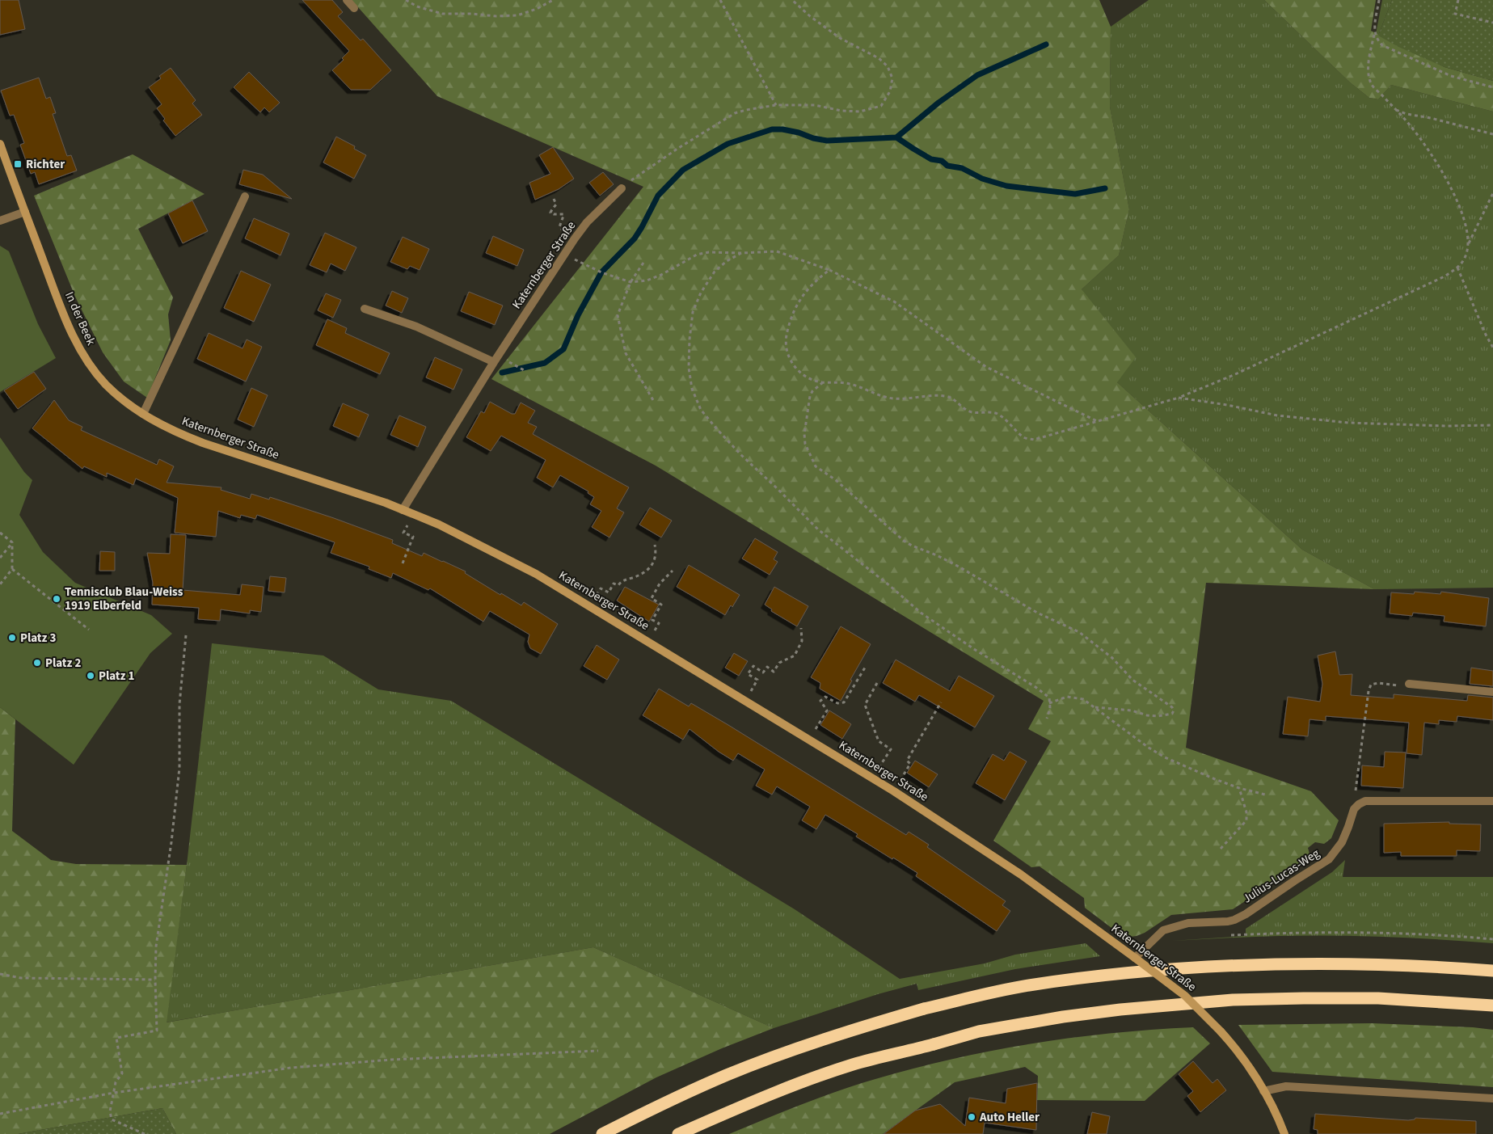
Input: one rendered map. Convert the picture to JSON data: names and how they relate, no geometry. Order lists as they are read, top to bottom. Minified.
{"streets":{"street":["Katernberger Straße","In der Beek","Julius-Lucas-Weg"]},"crossings":[["Katernberger Straße","In der Beek"],["Katernberger Straße","Julius-Lucas-Weg"]],"places":{"transit":["Richter"],"other":["Tennisclub Blau-Weiss 1919 Elberfeld","Platz 3","Platz 2","Platz 1","Auto Heller"]}}
